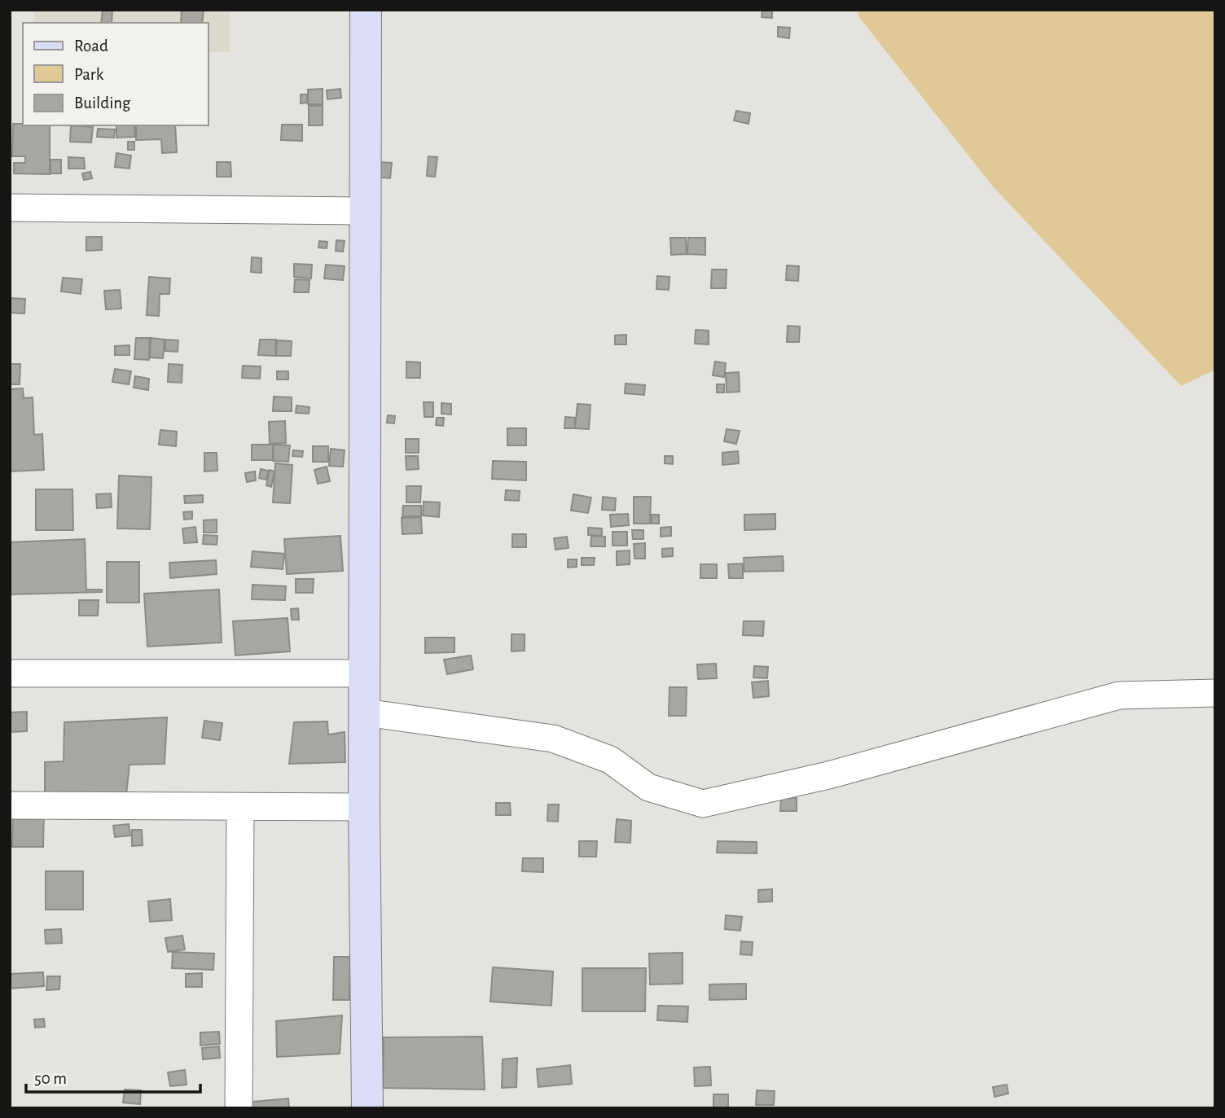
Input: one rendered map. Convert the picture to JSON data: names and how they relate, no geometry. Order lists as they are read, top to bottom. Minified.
{"legend":["Road","Park","Building"],"scale_bar":"50 m"}
